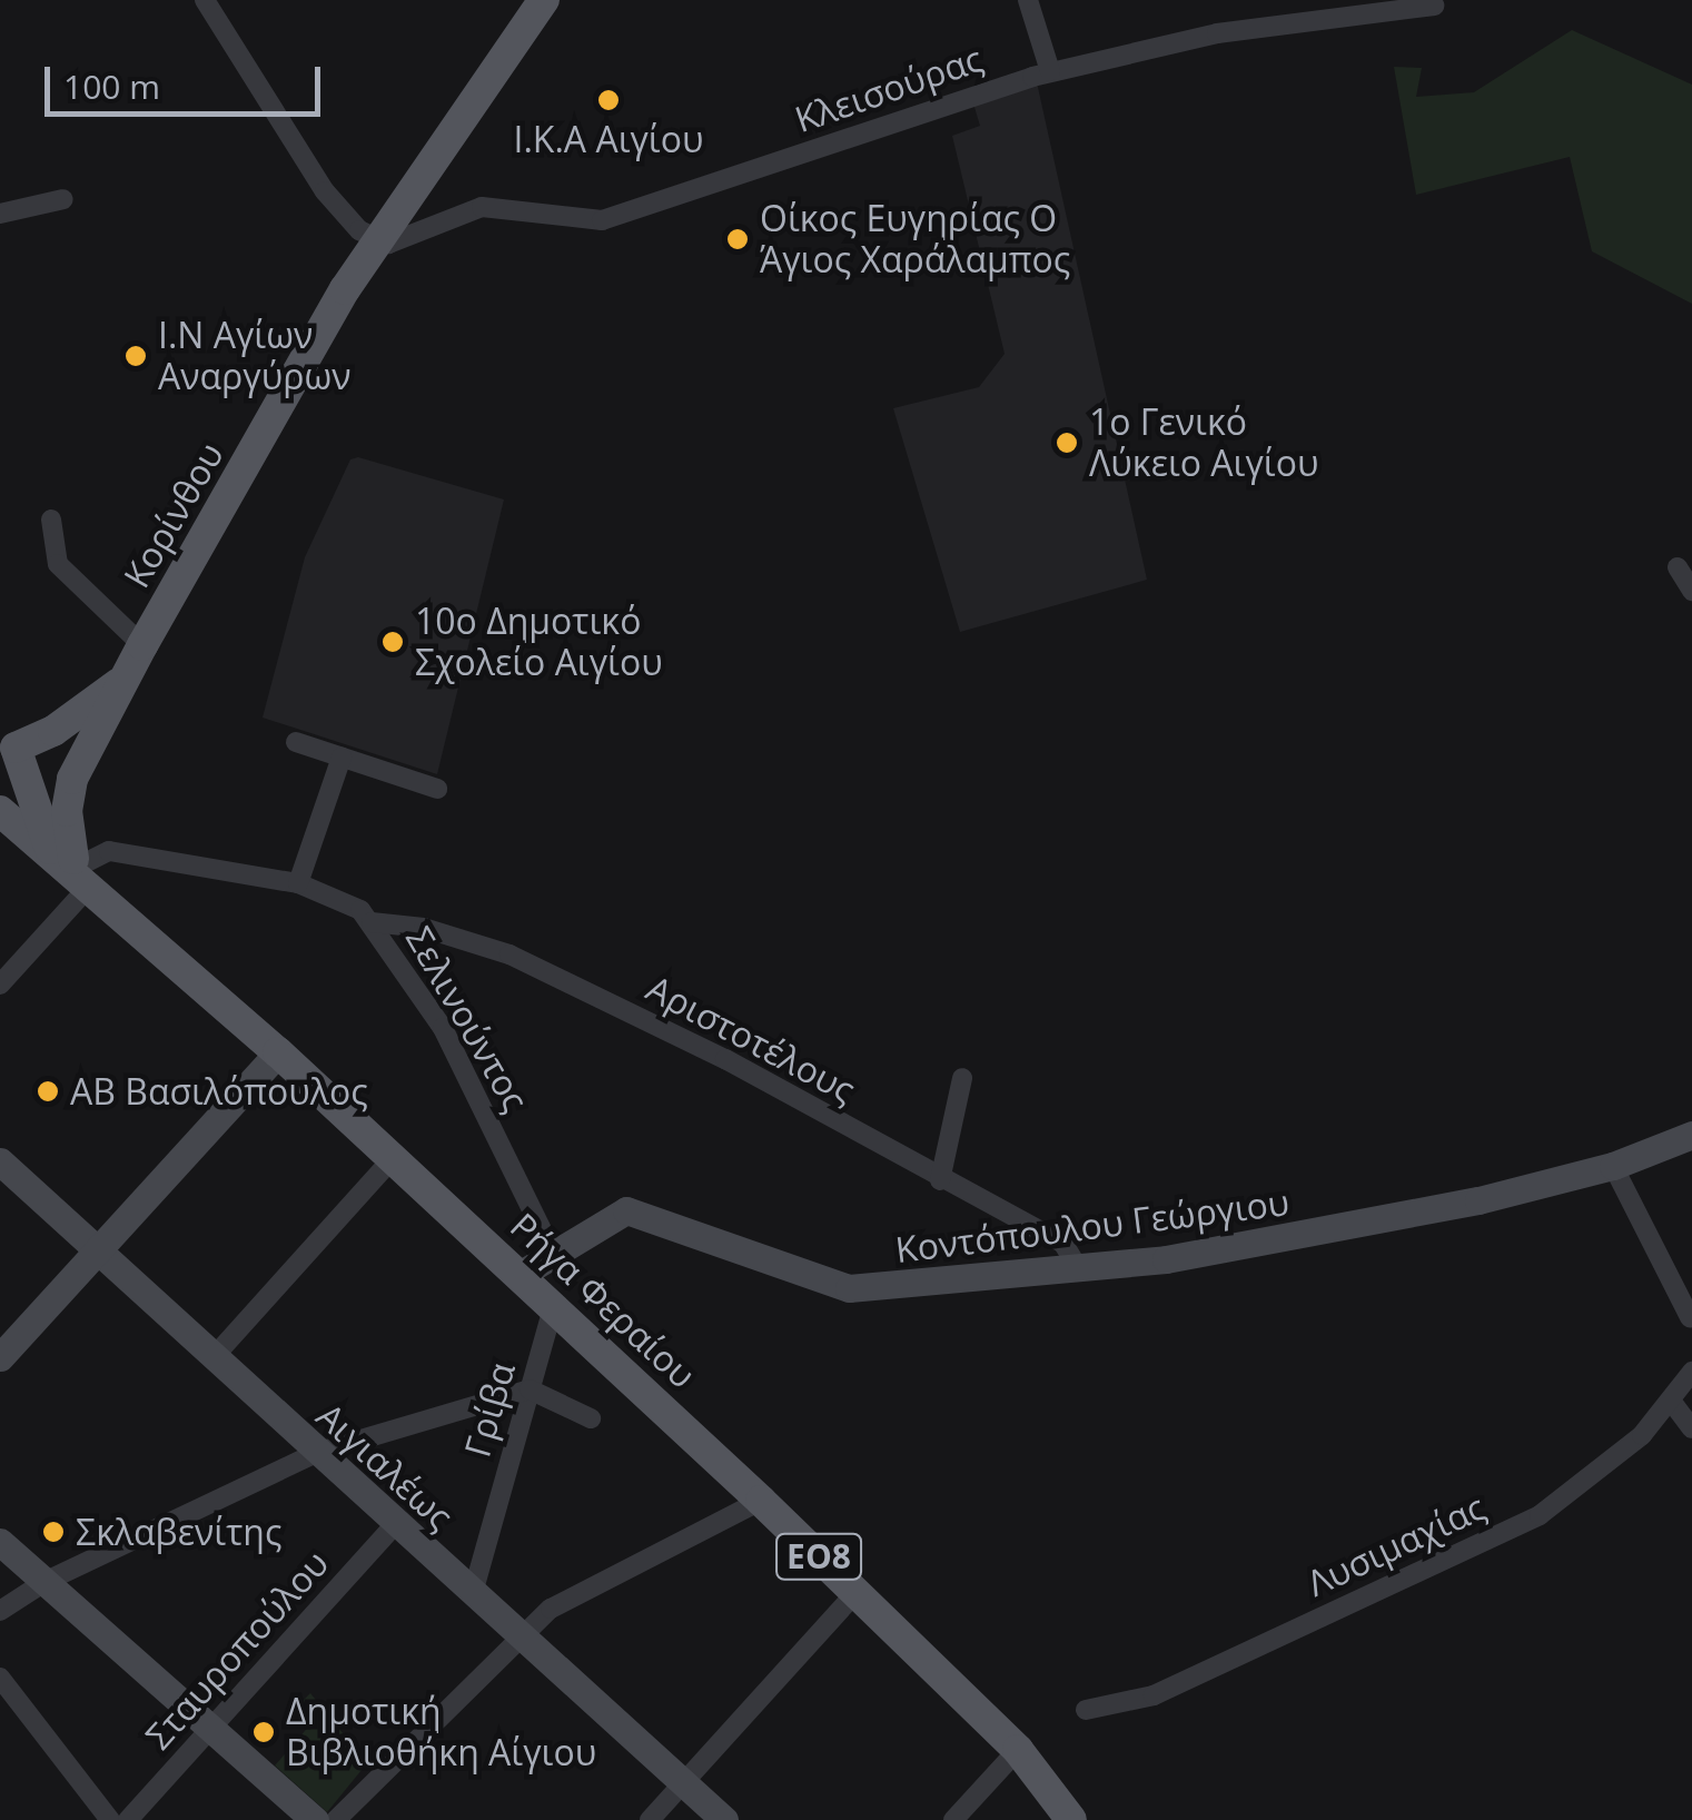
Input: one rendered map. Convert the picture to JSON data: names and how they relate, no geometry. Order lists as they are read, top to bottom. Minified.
{"streets":{"main road":["Κορίνθου","Ρήγα Φεραίου","ΕΟ8"],"street":["Κλεισούρας","Σελινούντος","Αριστοτέλους","Κοντόπουλου Γεώργιου","Γρίβα","Αιγιαλέως","Λυσιμαχίας","Σταυροπούλου"]},"crossings":[["Κλεισούρας","Κορίνθου"],["Κορίνθου","Σελινούντος"],["Κορίνθου","Ρήγα Φεραίου"],["Κορίνθου","ΕΟ8"],["Σελινούντος","Αριστοτέλους"],["Σελινούντος","Κοντόπουλου Γεώργιου"],["Σελινούντος","Ρήγα Φεραίου"],["Σελινούντος","ΕΟ8"],["Αριστοτέλους","Κοντόπουλου Γεώργιου"],["Κοντόπουλου Γεώργιου","Ρήγα Φεραίου"],["Ρήγα Φεραίου","Γρίβα"],["Ρήγα Φεραίου","ΕΟ8"],["Γρίβα","Αιγιαλέως"],["Αιγιαλέως","Σταυροπούλου"]],"places":["Ι.Κ.Α Αιγίου","Οίκος Ευγηρίας Ο Άγιος Χαράλαμπος","Ι.Ν Αγίων Αναργύρων","1o Γενικό Λύκειο Αιγίου","10o Δημοτικό Σχολείο Αιγίου","ΑΒ Βασιλόπουλος","Σκλαβενίτης","Δημοτική Βιβλιοθήκη Αίγιου"],"scale_bar":"100 m"}
